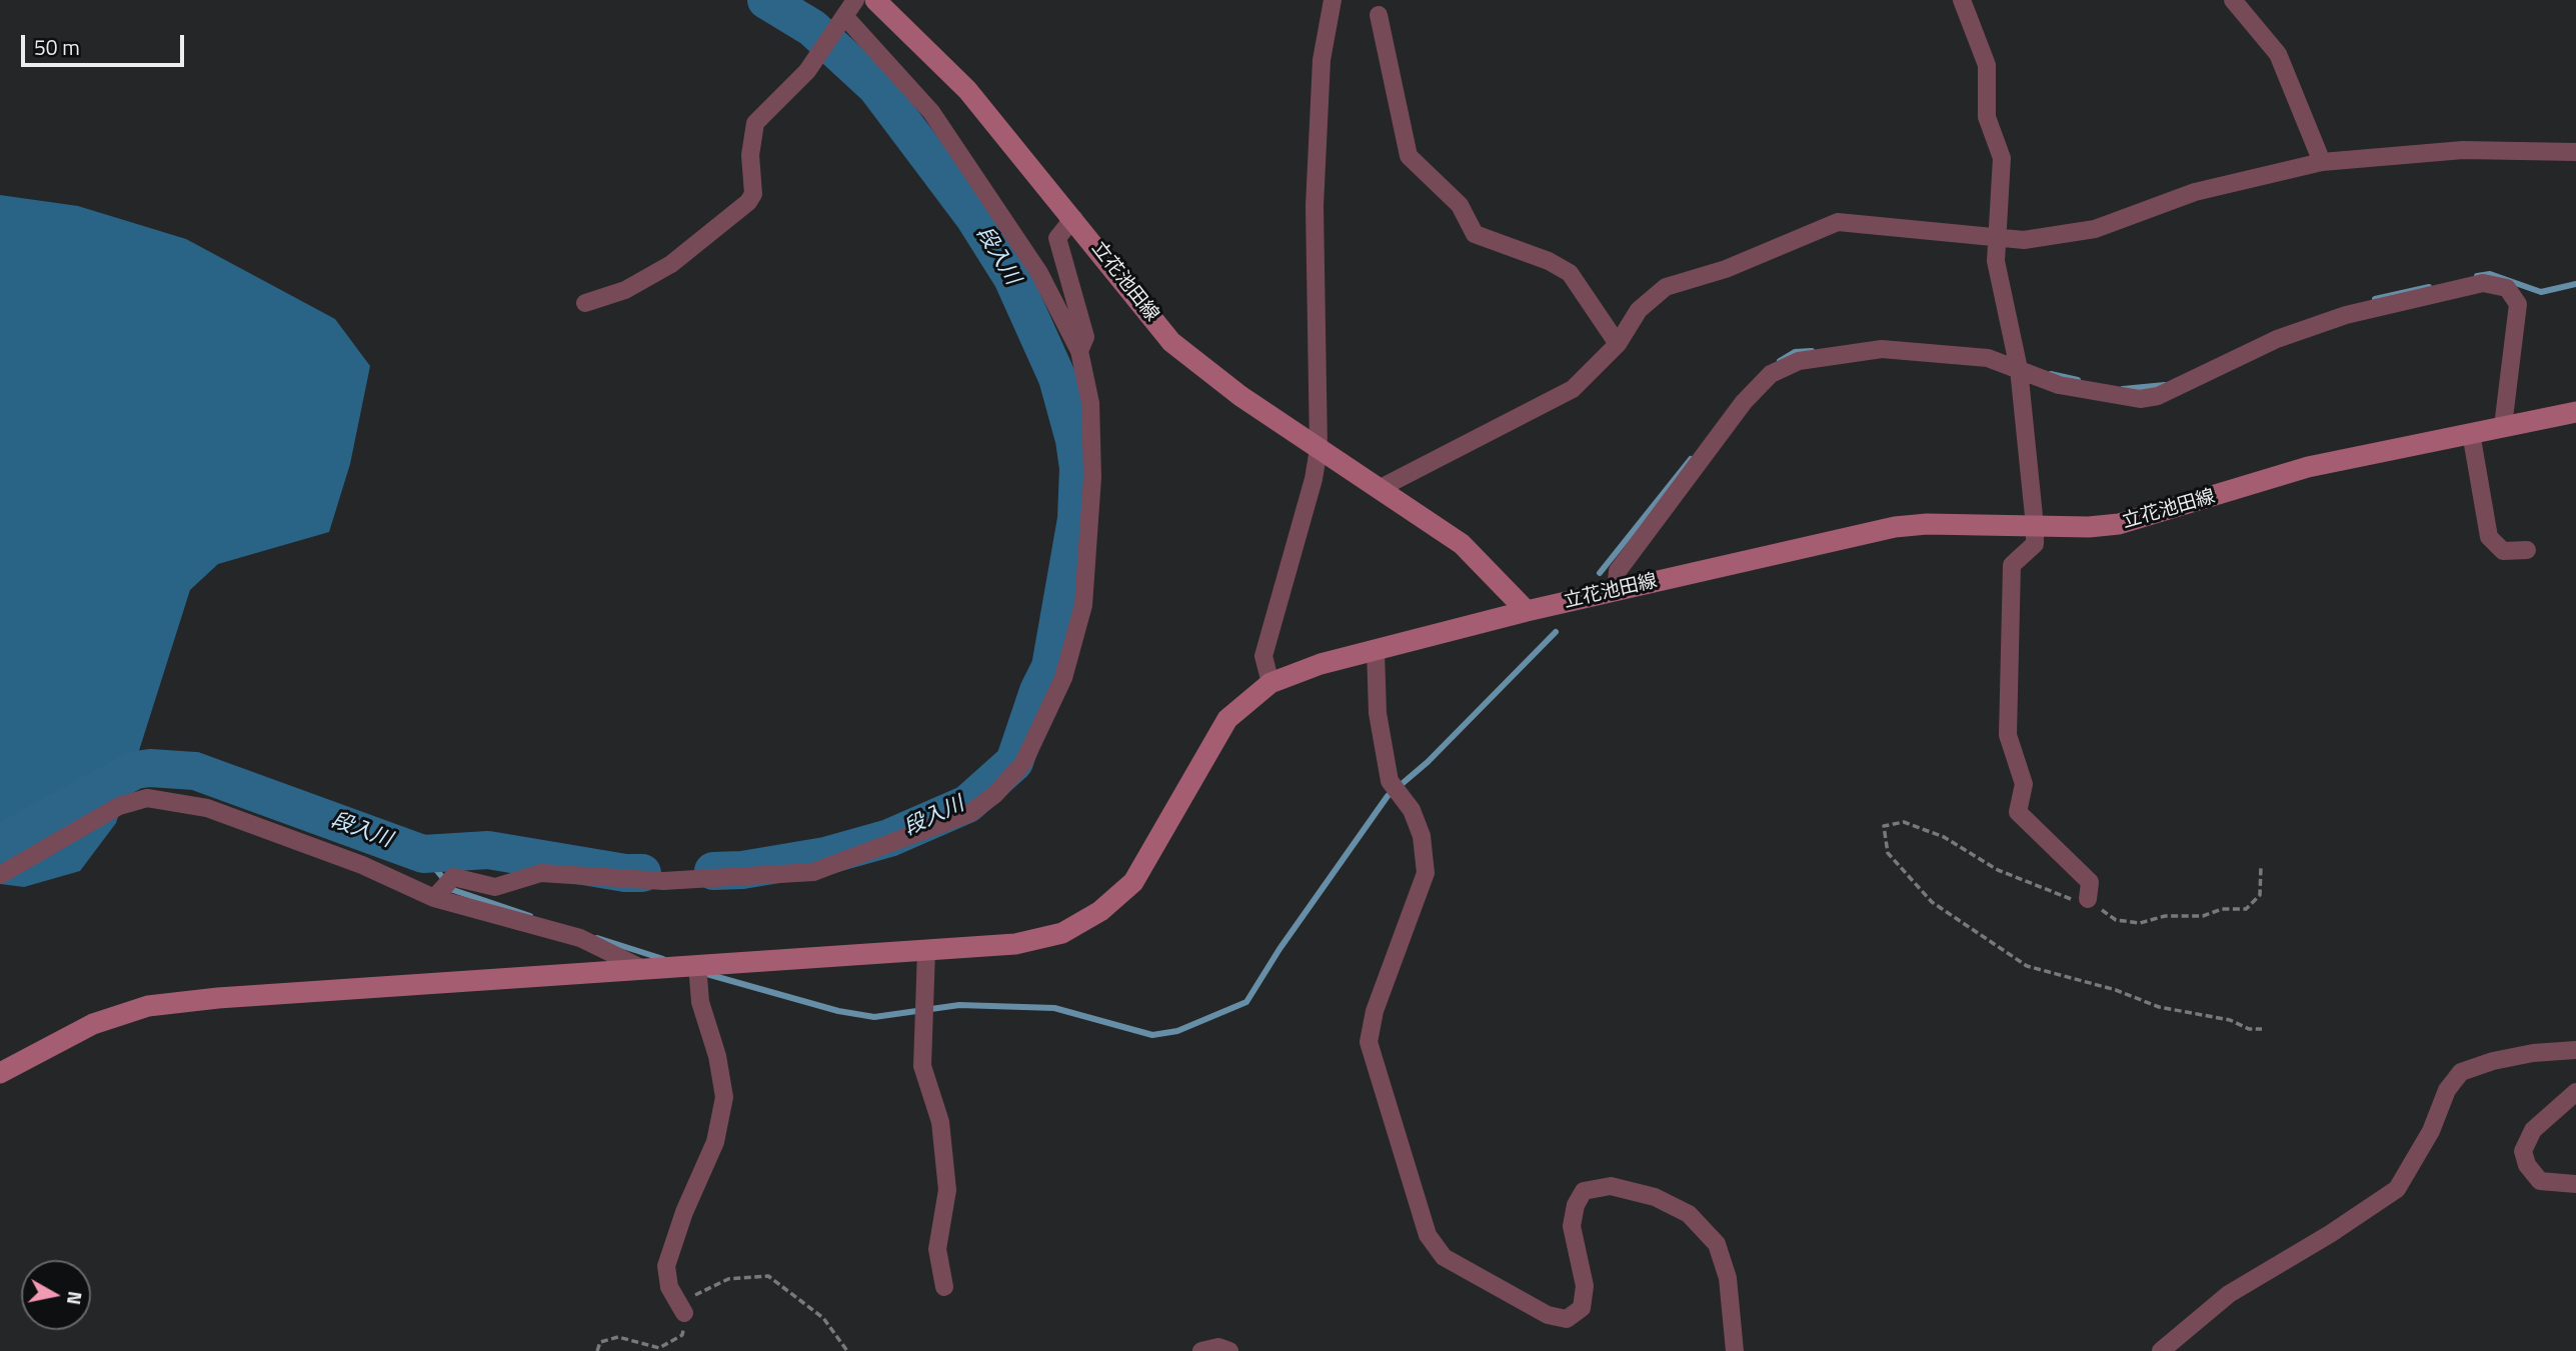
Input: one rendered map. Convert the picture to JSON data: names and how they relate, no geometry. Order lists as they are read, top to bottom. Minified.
{"streets":{"main road":["立花池田線"]},"water":["段入川"],"scale_bar":"50 m","north":"right"}
